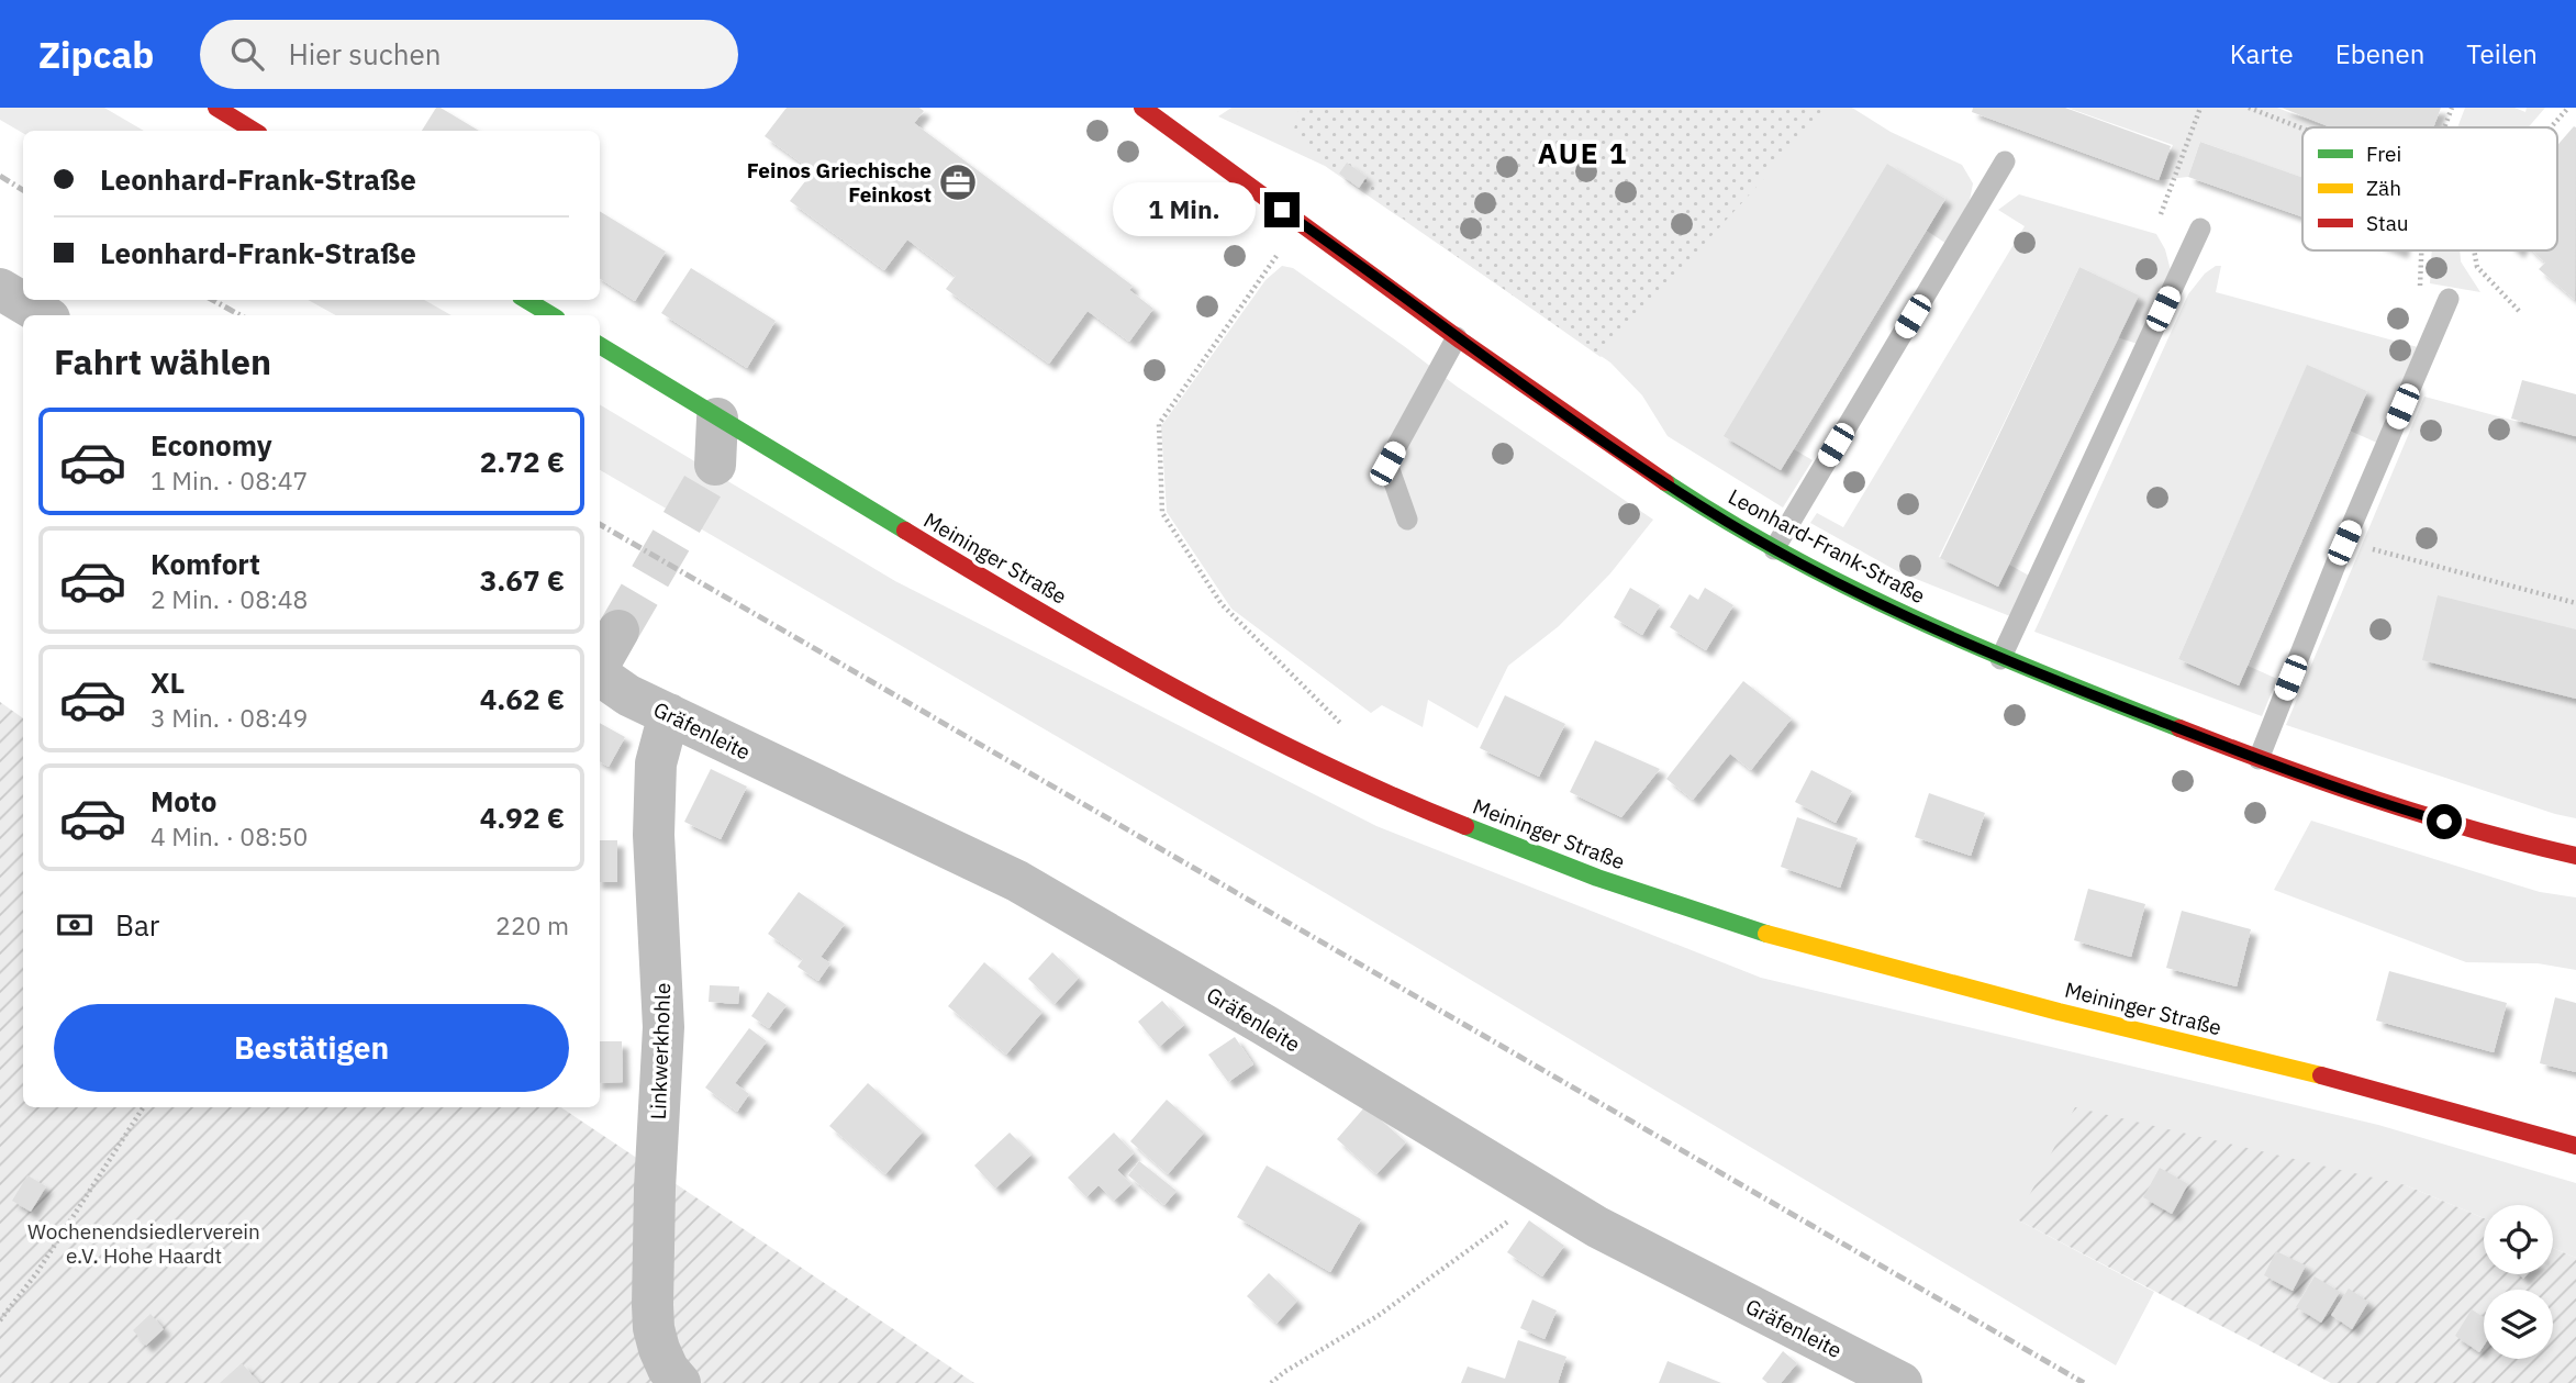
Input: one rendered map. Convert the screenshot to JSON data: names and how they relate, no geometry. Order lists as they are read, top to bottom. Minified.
{"streets":{"main road":["Leonhard-Frank-Straße","Meininger Straße"],"street":["Gräfenleite","Linkwerkhohle"]},"crossings":[["Gräfenleite","Linkwerkhohle"]],"districts":["AUE 1"],"parks":["Wochenendsiedlerverein e.V. Hohe Haardt"],"places":{"office":["Feinos Griechische Feinkost"]},"legend":["Frei","Zäh","Stau"],"page":{"header":"Zipcab","search":"Hier suchen","nav":["Karte","Ebenen","Teilen"],"banner":["Leonhard-Frank-Straße","Leonhard-Frank-Straße"],"bubble":"1 Min.","heading":"Fahrt wählen","list":[{"name":"Economy","note":"1 Min. · 08:47","value":"2.72 €"},{"name":"Komfort","note":"2 Min. · 08:48","value":"3.67 €"},{"name":"XL","note":"3 Min. · 08:49","value":"4.62 €"},{"name":"Moto","note":"4 Min. · 08:50","value":"4.92 €"}],"pay":["Bar","220 m"],"buttons":"Bestätigen"}}
